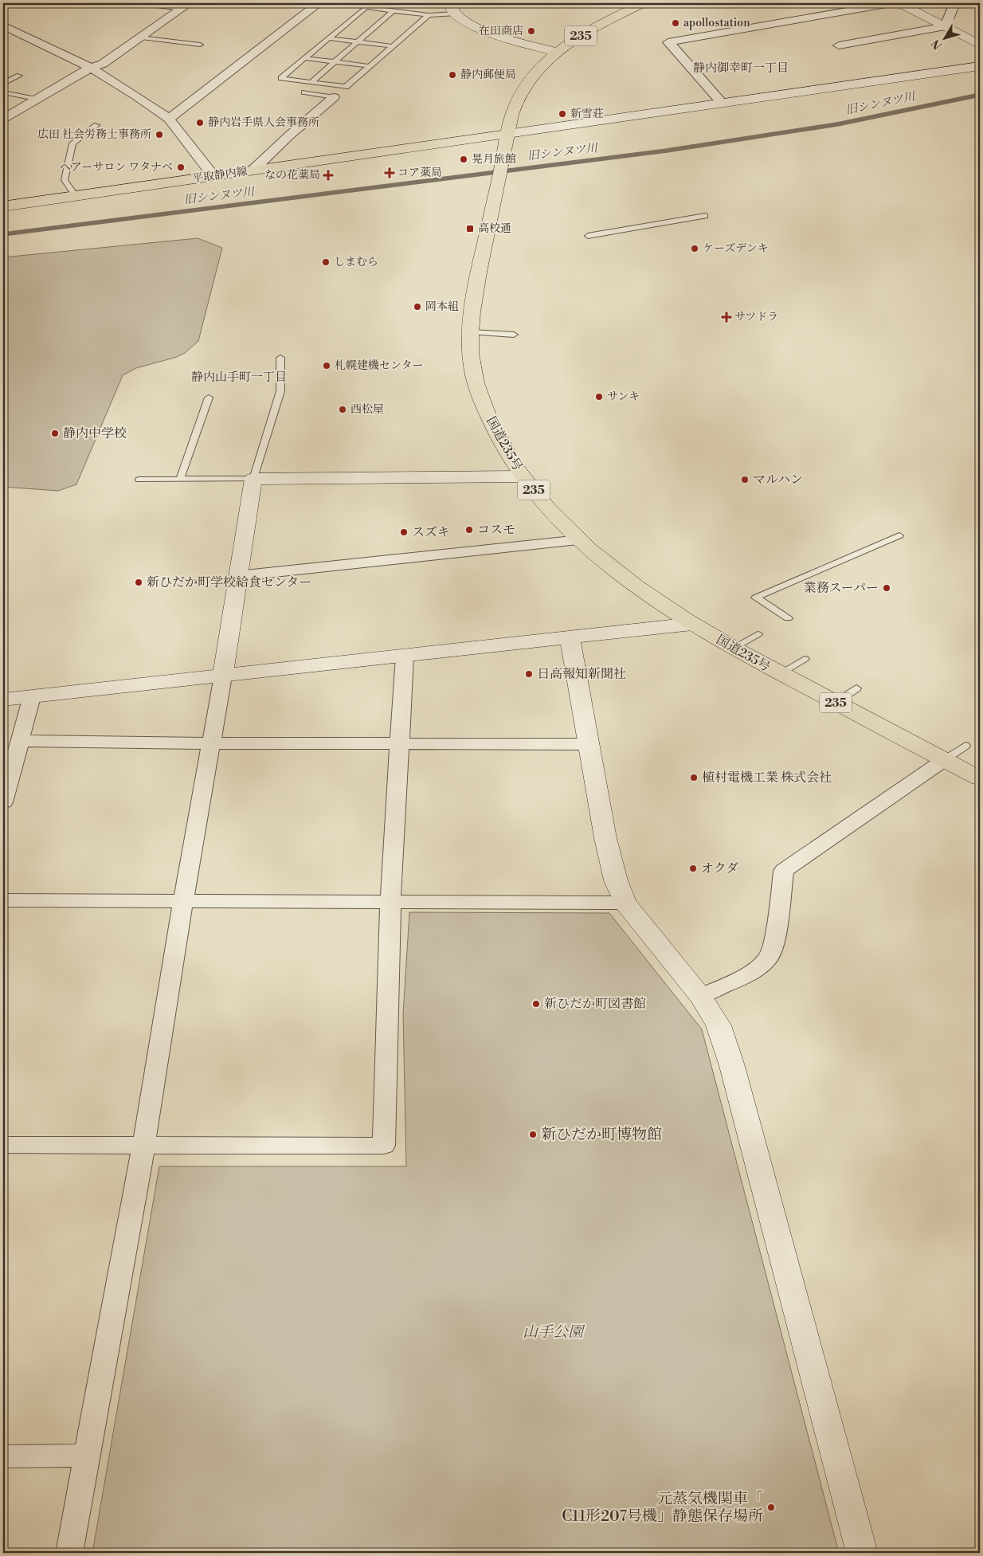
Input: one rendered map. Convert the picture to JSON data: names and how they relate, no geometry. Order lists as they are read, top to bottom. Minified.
{"streets":{"main road":["235","平取静内線","国道235号"]},"crossings":[["平取静内線","国道235号"]],"districts":["静内御幸町一丁目","静内山手町一丁目"],"water":["旧シンヌツ川"],"parks":["山手公園"],"places":{"other":["apollostation","在田商店","静内郵便局","新雪荘","静内岩手県人会事務所","広田 社会労務士事務所","晃月旅館","ヘアーサロン ワタナベ","ケーズデンキ","しまむら","岡本組","札幌建機センター","サンキ","西松屋","静内中学校","マルハン","コスモ","スズキ","新ひだか町学校給食センター","業務スーパー","日高報知新聞社","植村電機工業 株式会社","オクダ","新ひだか町図書館","新ひだか町博物館","元蒸気機関車「 C11形207号機」静態保存場所"],"health":["コア薬局","なの花薬局","サツドラ"],"transit":["高校通"]},"north":"bottom left"}
